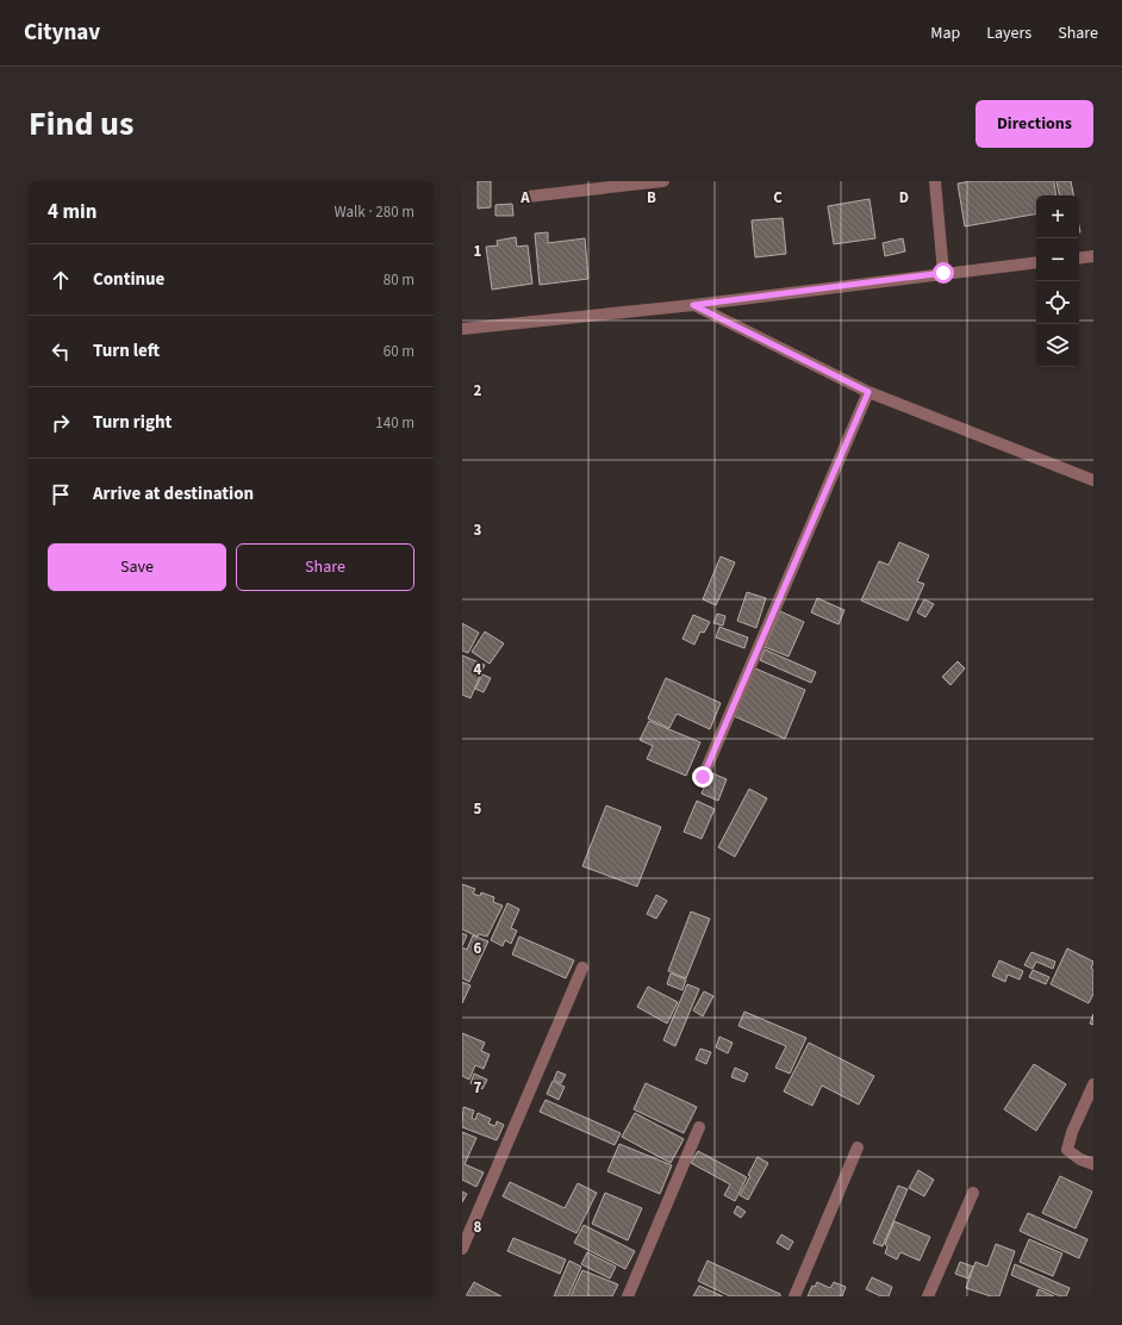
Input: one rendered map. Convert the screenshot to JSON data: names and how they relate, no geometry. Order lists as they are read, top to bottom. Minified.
{"page":{"header":"Citynav","nav":["Map","Layers","Share"],"title":"Find us","buttons":["Directions",["Save","Share"]],"heading":["4 min","Walk · 280 m"],"map_buttons":["+","−"],"list":[["Continue","80 m"],["Turn left","60 m"],["Turn right","140 m"],"Arrive at destination"]},"grid":{"columns":["A","B","C","D"],"rows":["1","2","3","4","5","6","7","8"]}}
